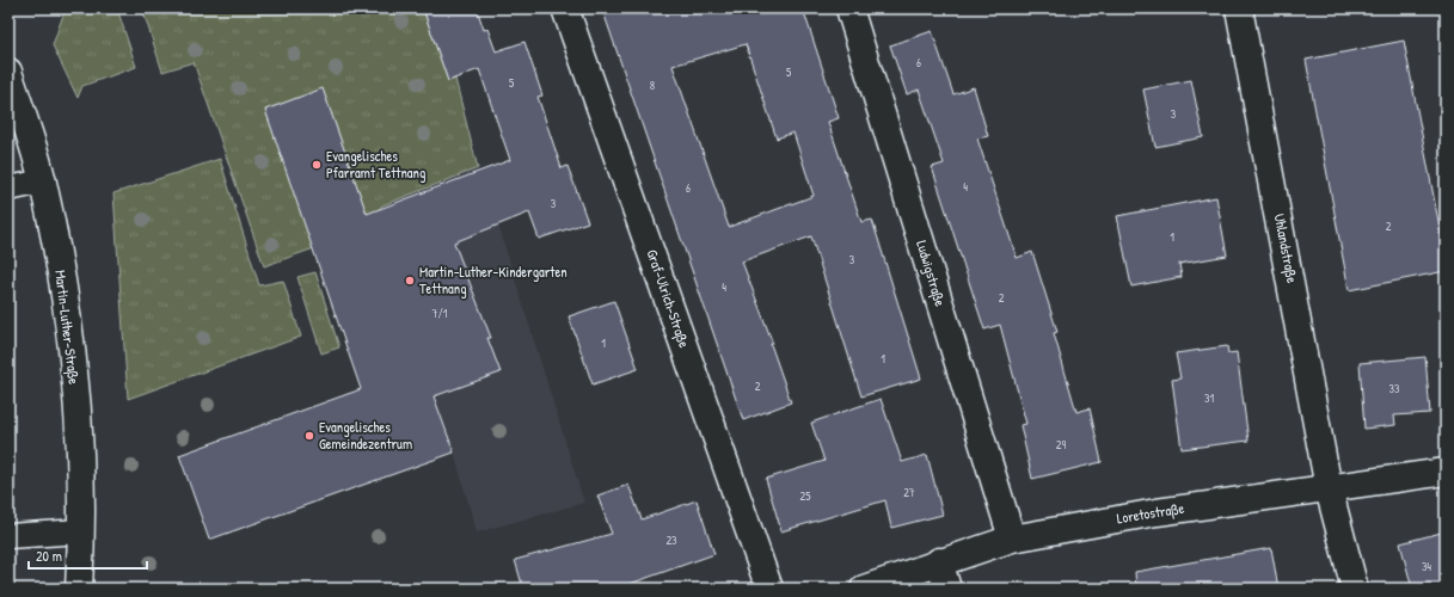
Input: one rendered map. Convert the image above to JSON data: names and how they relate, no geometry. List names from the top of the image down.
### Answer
{
  "streets": {
    "street": [
      "Uhlandstraße",
      "Ludwigstraße",
      "Graf-Ulrich-Straße",
      "Martin-Luther-Straße",
      "Loretostraße"
    ]
  },
  "crossings": [
    ["Uhlandstraße", "Loretostraße"],
    ["Ludwigstraße", "Loretostraße"]
  ],
  "places": ["Evangelisches Pfarramt Tettnang", "Martin-Luther-Kindergarten Tettnang", "Evangelisches Gemeindezentrum"],
  "house_numbers": [
    "6",
    "5",
    "5",
    "8",
    "3",
    "4",
    "6",
    "3",
    "2",
    "1",
    "3",
    "4",
    "2",
    "7/1",
    "1",
    "1",
    "2",
    "33",
    "31",
    "29",
    "27",
    "25",
    "23",
    "34"
  ],
  "scale_bar": "20 m"
}
